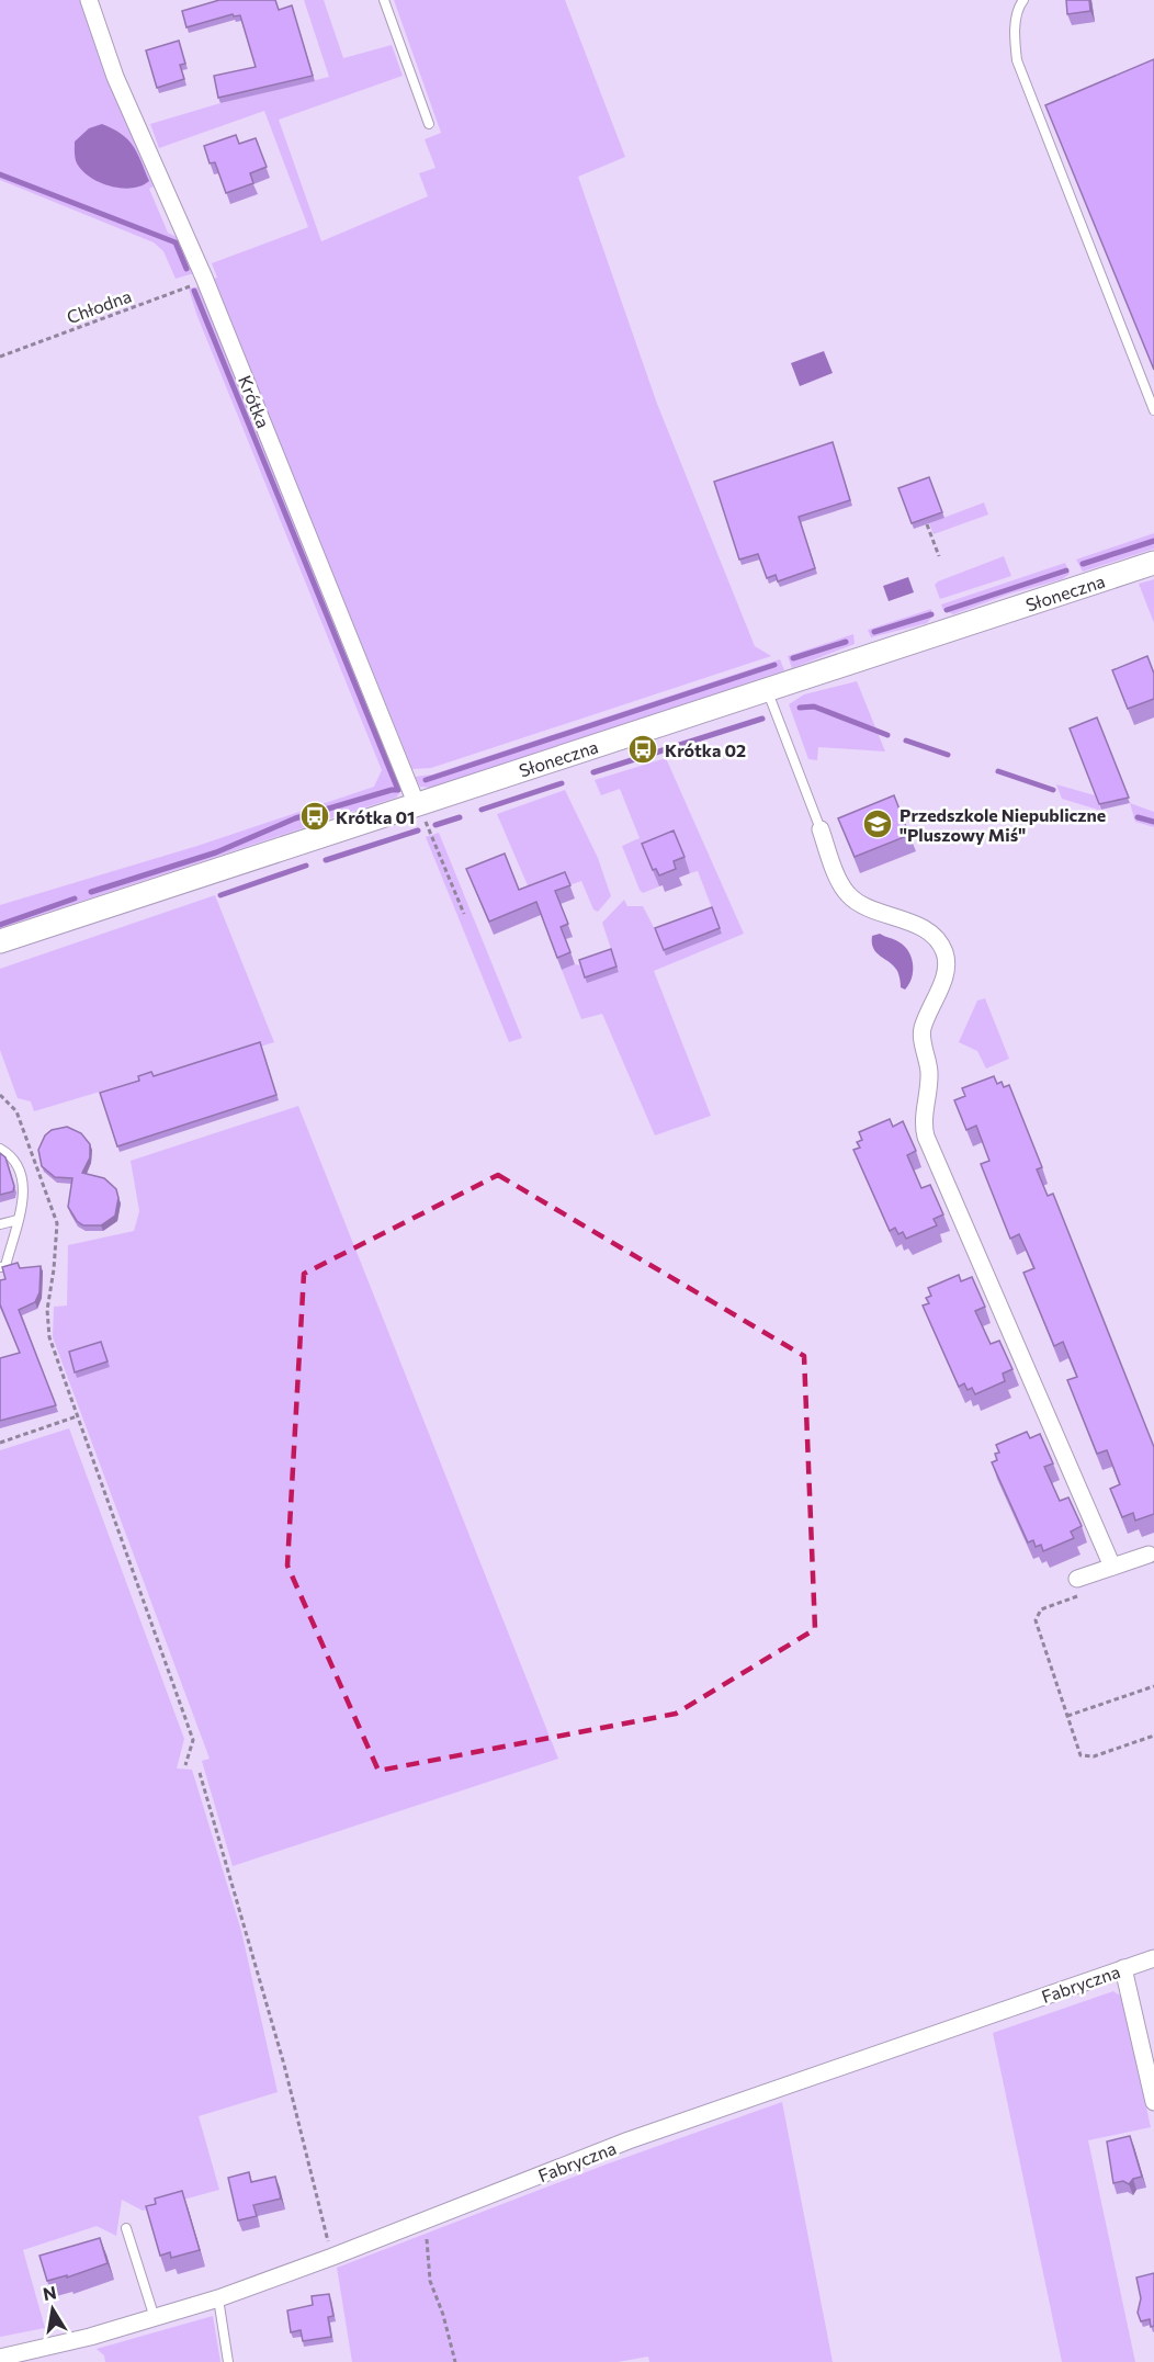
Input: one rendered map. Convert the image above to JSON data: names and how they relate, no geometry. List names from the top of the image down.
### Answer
{
  "streets": {
    "main road": ["Słoneczna"],
    "street": ["Krótka", "Fabryczna"],
    "path": ["Chłodna"]
  },
  "crossings": [
    ["Chłodna", "Krótka"],
    ["Krótka", "Słoneczna"]
  ],
  "places": {
    "bus stop": ["Krótka 02", "Krótka 01"],
    "school or university": ["Przedszkole Niepubliczne \"Pluszowy Miś\""]
  },
  "north": "top"
}
